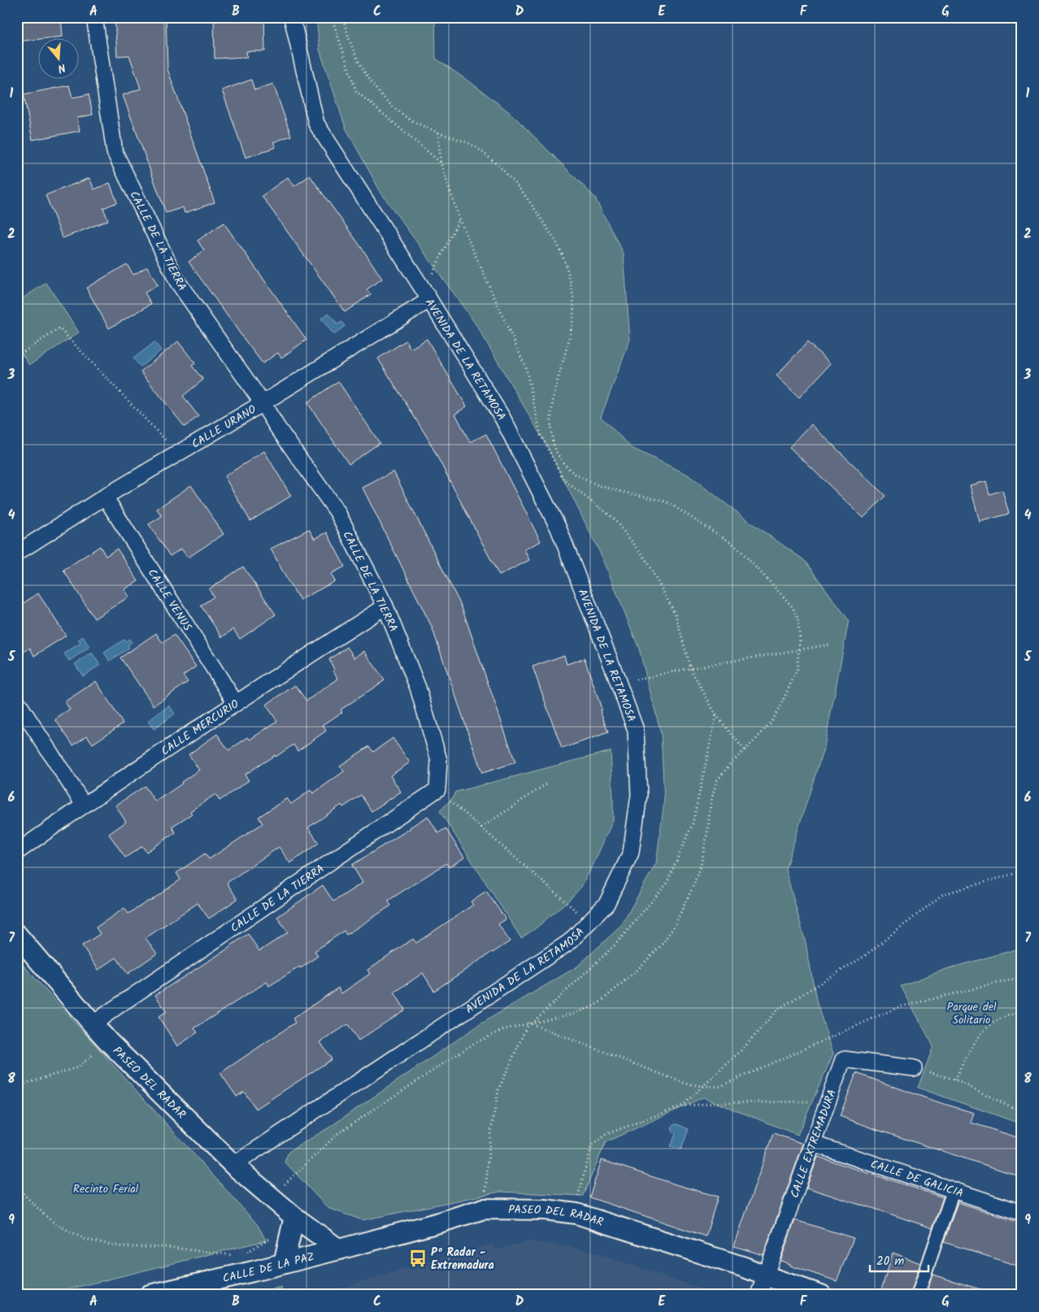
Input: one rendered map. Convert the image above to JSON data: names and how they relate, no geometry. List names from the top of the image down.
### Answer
{
  "streets": {
    "street": [
      "CALLE DE LA TIERRA",
      "AVENIDA DE LA RETAMOSA",
      "CALLE URANO",
      "CALLE VENUS",
      "CALLE MERCURIO",
      "PASEO DEL RADAR",
      "CALLE EXTREMADURA",
      "CALLE DE GALICIA",
      "CALLE DE LA PAZ"
    ]
  },
  "crossings": [
    ["CALLE DE LA TIERRA", "CALLE URANO"],
    ["CALLE DE LA TIERRA", "CALLE MERCURIO"],
    ["CALLE DE LA TIERRA", "PASEO DEL RADAR"],
    ["AVENIDA DE LA RETAMOSA", "CALLE URANO"],
    ["AVENIDA DE LA RETAMOSA", "PASEO DEL RADAR"],
    ["CALLE URANO", "CALLE VENUS"],
    ["CALLE VENUS", "CALLE MERCURIO"],
    ["PASEO DEL RADAR", "CALLE EXTREMADURA"],
    ["PASEO DEL RADAR", "CALLE DE LA PAZ"],
    ["CALLE EXTREMADURA", "CALLE DE GALICIA"]
  ],
  "parks": ["Parque del Solitario", "Recinto Ferial"],
  "places": {
    "bus stop": ["Pº Radar - Extremadura"]
  },
  "scale_bar": "20 m",
  "north": "bottom",
  "grid": {
    "columns": [
      "A",
      "B",
      "C",
      "D",
      "E",
      "F",
      "G"
    ],
    "rows": [
      "1",
      "2",
      "3",
      "4",
      "5",
      "6",
      "7",
      "8",
      "9"
    ]
  }
}
